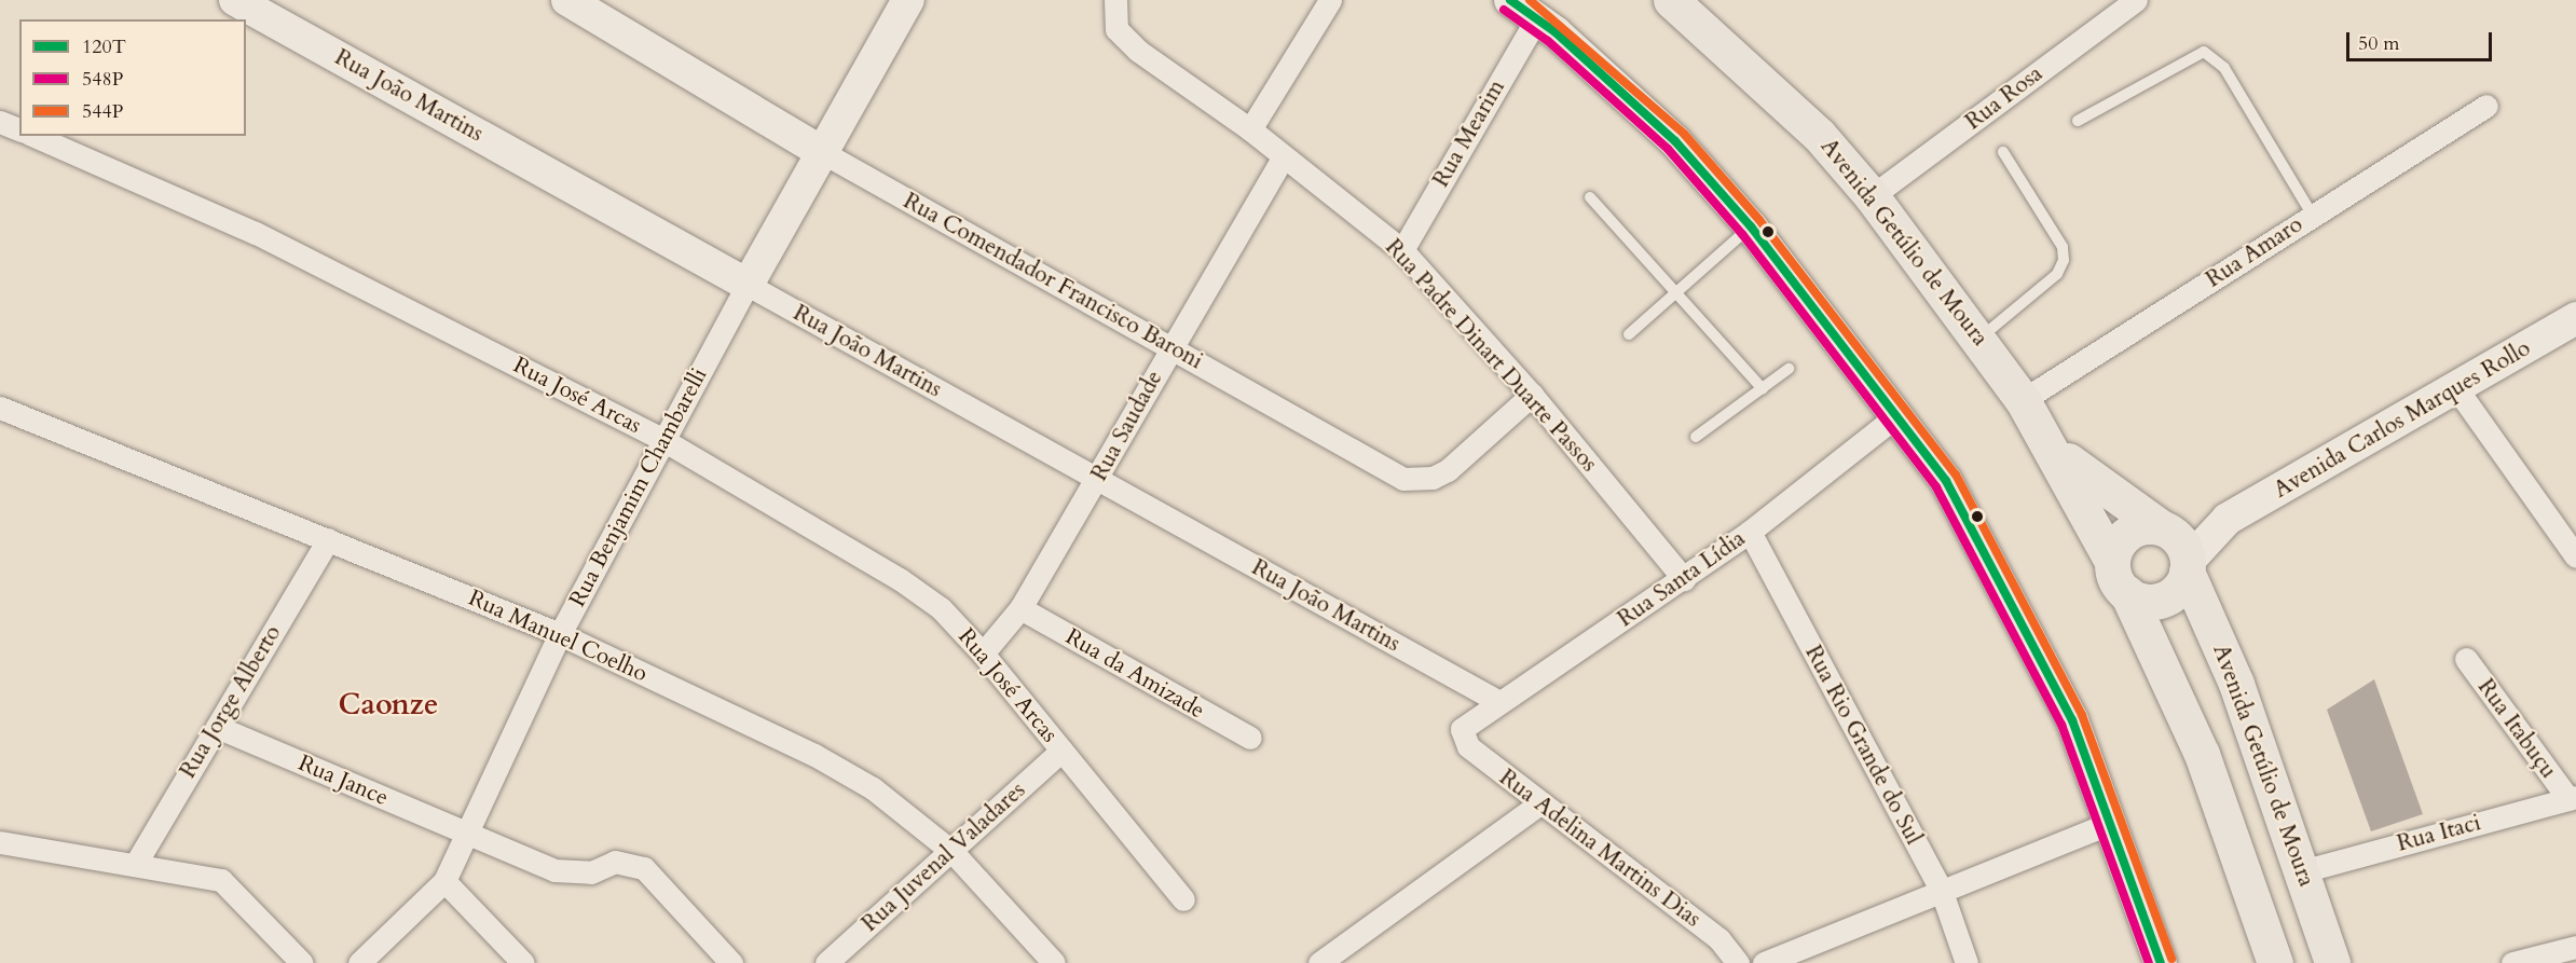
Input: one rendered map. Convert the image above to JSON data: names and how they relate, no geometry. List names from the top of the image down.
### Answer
{
  "streets": {
    "main road": [
      "Rua João Martins",
      "Avenida Getúlio de Moura",
      "Rua Comendador Francisco Baroni",
      "Avenida Carlos Marques Rollo",
      "Rua Benjamim Chambarelli"
    ],
    "street": [
      "Rua Rosa",
      "Rua Mearim",
      "Rua Amaro",
      "Rua Padre Dinart Duarte Passos",
      "Rua José Arcas",
      "Rua Saudade",
      "Rua Santa Lídia",
      "Rua Manuel Coelho",
      "Rua da Amizade",
      "Rua Jorge Alberto",
      "Rua Itabuçu",
      "Rua Rio Grande do Sul",
      "Rua Jance",
      "Rua Itaci",
      "Rua Adelina Martins Dias",
      "Rua Juvenal Valadares"
    ]
  },
  "crossings": [
    ["Rua João Martins", "Rua Saudade"],
    ["Rua João Martins", "Rua Benjamim Chambarelli"],
    ["Rua João Martins", "Rua Santa Lídia"],
    ["Rua Rosa", "Avenida Getúlio de Moura"],
    ["Rua Mearim", "Rua Padre Dinart Duarte Passos"],
    ["Avenida Getúlio de Moura", "Rua Amaro"],
    ["Avenida Getúlio de Moura", "Avenida Carlos Marques Rollo"],
    ["Avenida Getúlio de Moura", "Rua Itaci"],
    ["Rua Comendador Francisco Baroni", "Rua Padre Dinart Duarte Passos"],
    ["Rua Comendador Francisco Baroni", "Rua Saudade"],
    ["Rua Comendador Francisco Baroni", "Rua Benjamim Chambarelli"],
    ["Rua Padre Dinart Duarte Passos", "Rua Saudade"],
    ["Rua Padre Dinart Duarte Passos", "Rua Santa Lídia"],
    ["Rua José Arcas", "Rua Saudade"],
    ["Rua José Arcas", "Rua Benjamim Chambarelli"],
    ["Rua José Arcas", "Rua Juvenal Valadares"],
    ["Rua Saudade", "Rua da Amizade"],
    ["Rua Benjamim Chambarelli", "Rua Manuel Coelho"],
    ["Rua Benjamim Chambarelli", "Rua Jance"],
    ["Rua Santa Lídia", "Rua Rio Grande do Sul"],
    ["Rua Santa Lídia", "Rua Adelina Martins Dias"],
    ["Rua Manuel Coelho", "Rua Jorge Alberto"],
    ["Rua Manuel Coelho", "Rua Juvenal Valadares"],
    ["Rua Jorge Alberto", "Rua Jance"],
    ["Rua Itabuçu", "Rua Itaci"]
  ],
  "districts": ["Caonze"],
  "lines": ["transit line 120T", "transit line 544P", "transit line 548P"],
  "legend": ["120T", "548P", "544P"],
  "scale_bar": "50 m"
}
